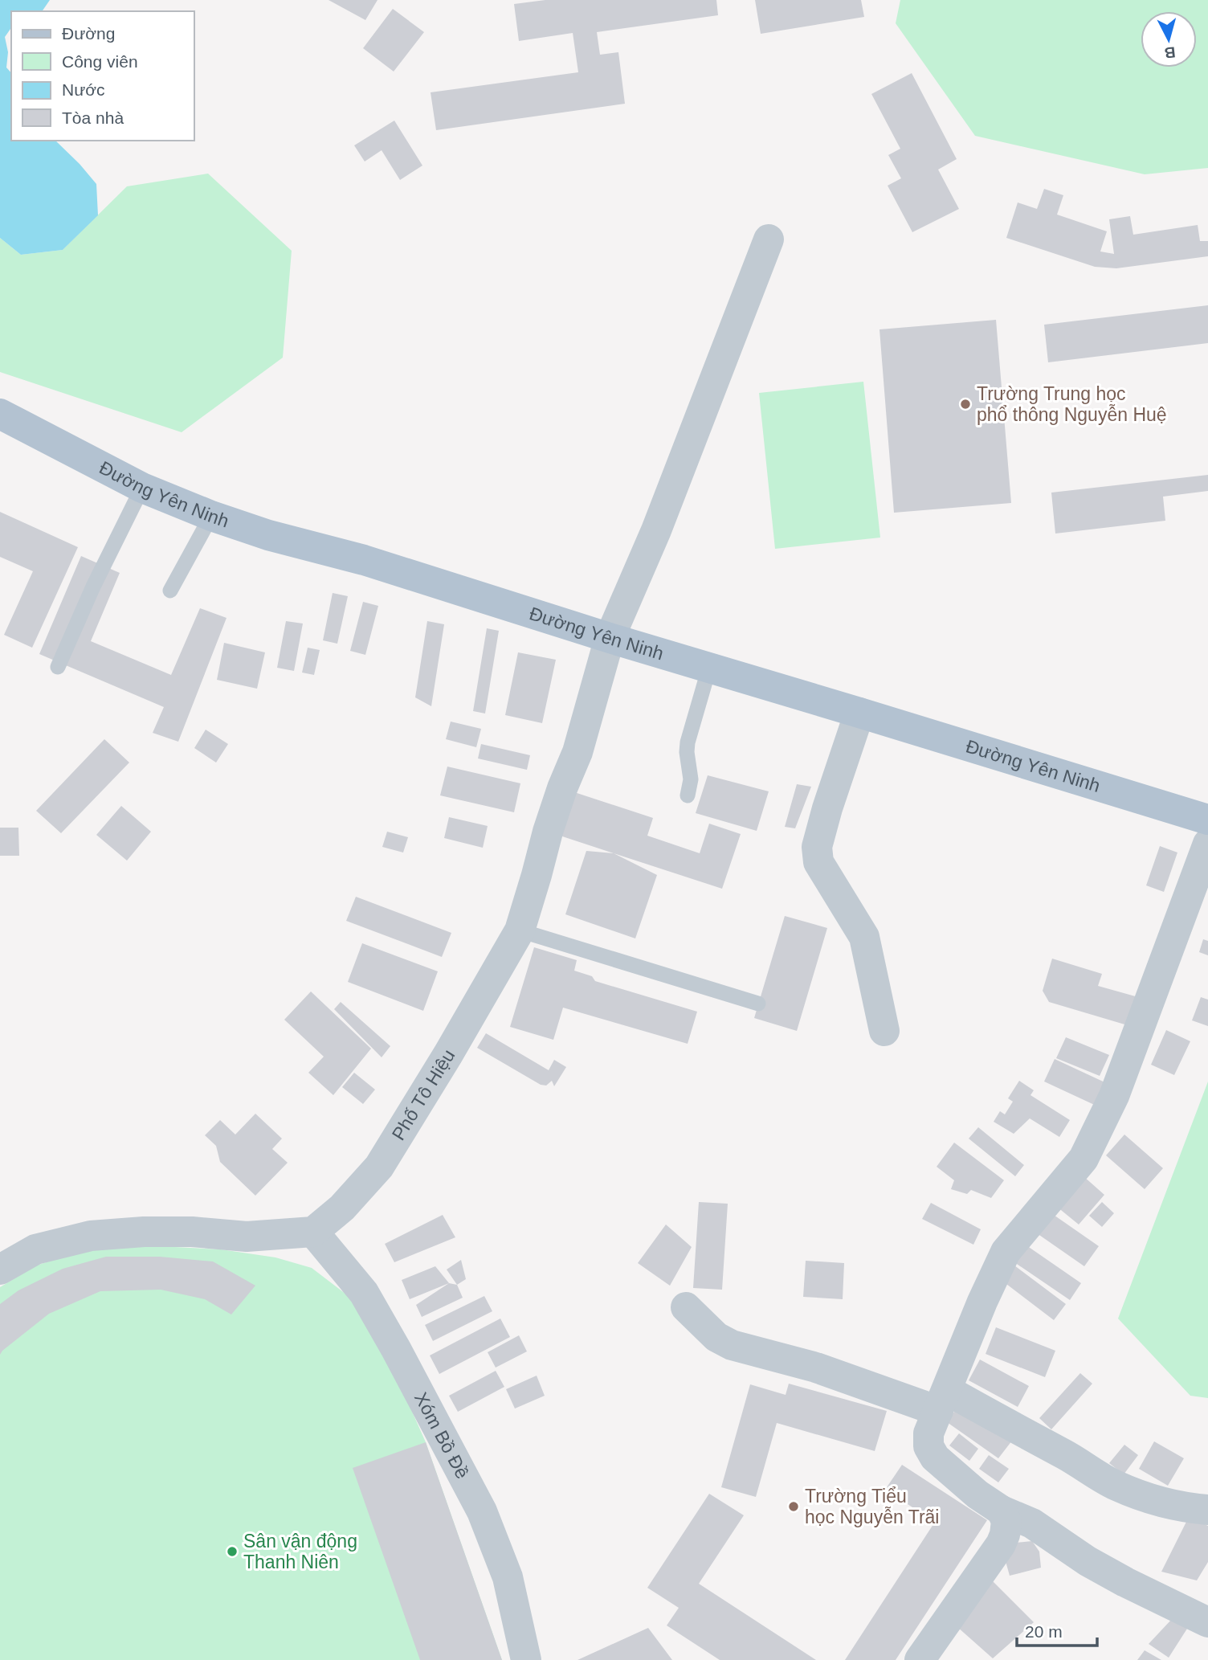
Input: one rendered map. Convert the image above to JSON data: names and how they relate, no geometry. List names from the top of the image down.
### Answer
{
  "streets": {
    "main road": ["Đường Yên Ninh"],
    "street": ["Phố Tô Hiệu", "Xóm Bồ Đề"]
  },
  "crossings": [
    ["Đường Yên Ninh", "Phố Tô Hiệu"],
    ["Phố Tô Hiệu", "Xóm Bồ Đề"]
  ],
  "places": ["Trường Trung học phổ thông Nguyễn Huệ", "Trường Tiểu học Nguyễn Trãi", "Sân vận động Thanh Niên"],
  "legend": [
    "Đường",
    "Công viên",
    "Nước",
    "Tòa nhà"
  ],
  "scale_bar": "20 m",
  "north": "bottom"
}
